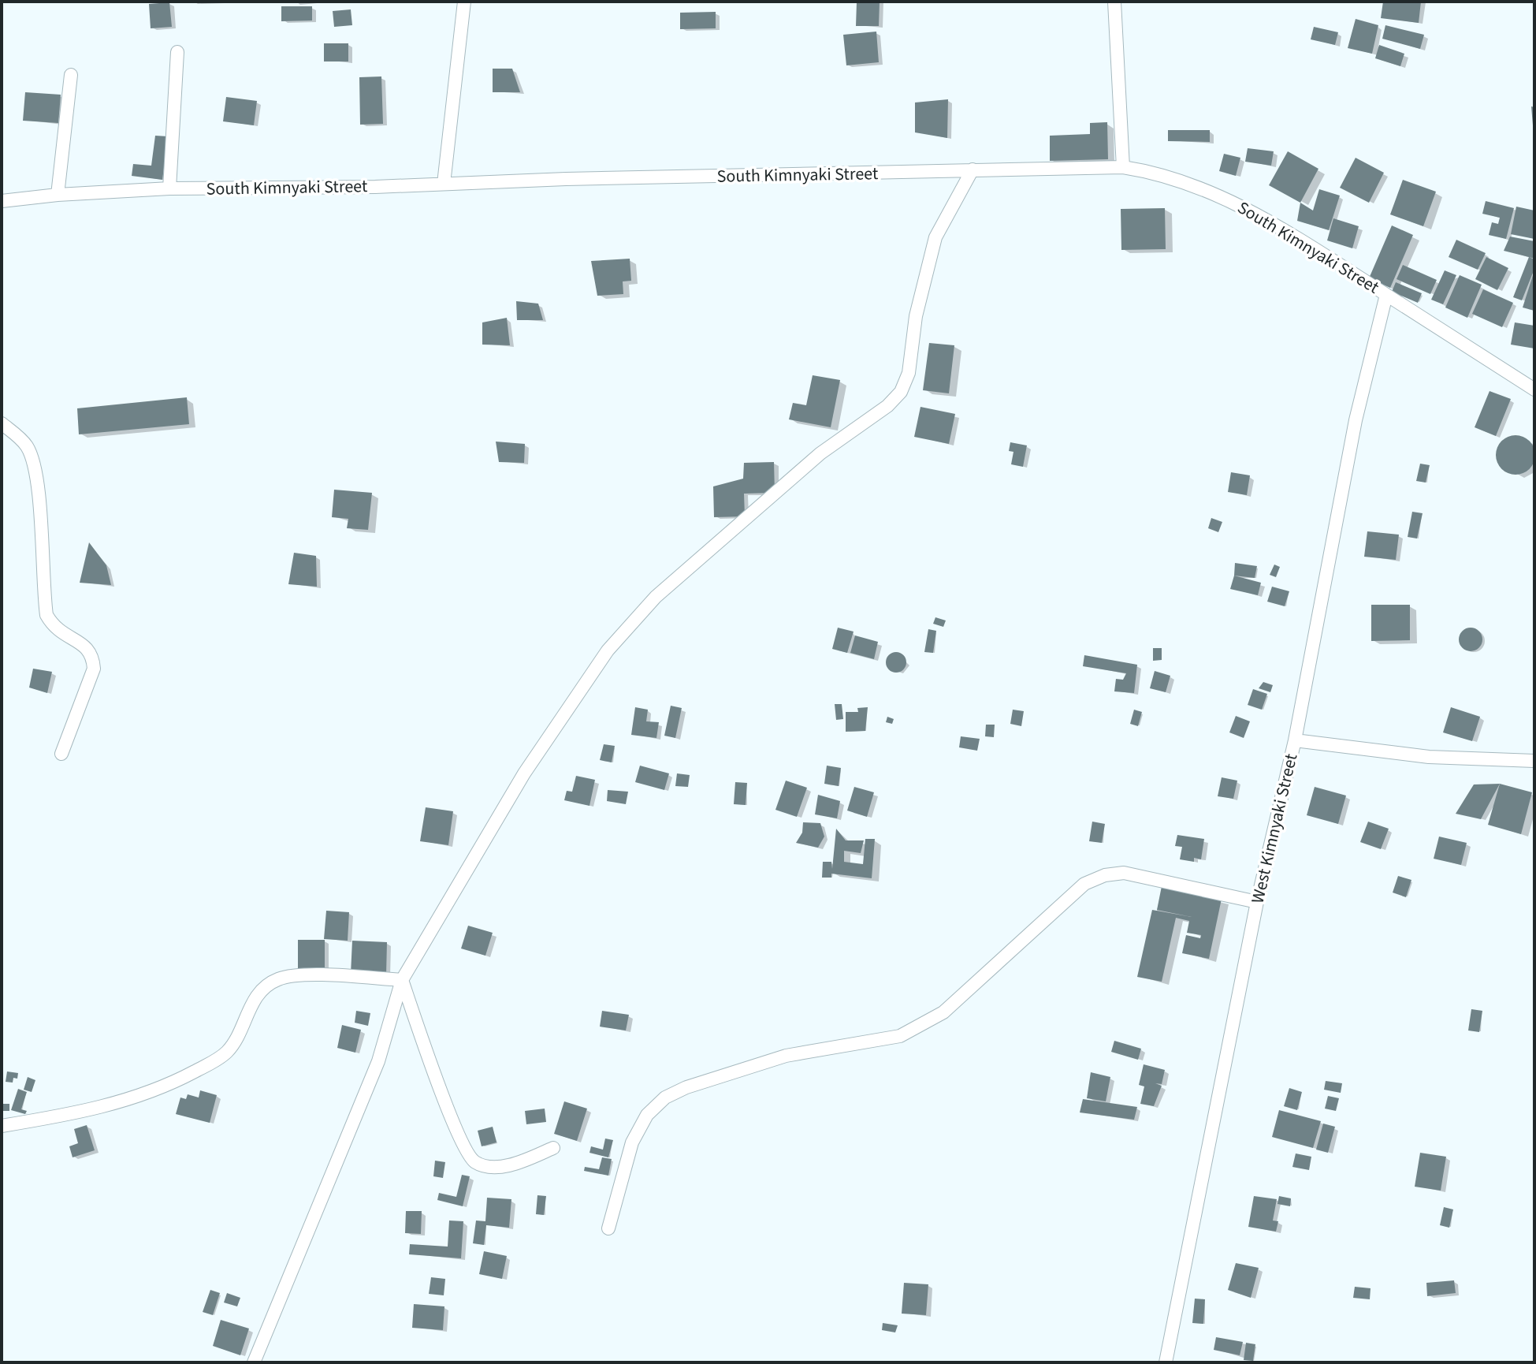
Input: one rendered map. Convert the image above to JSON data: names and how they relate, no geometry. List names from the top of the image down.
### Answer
{
  "streets": {
    "street": ["South Kimnyaki Street", "West Kimnyaki Street"]
  },
  "crossings": [
    ["South Kimnyaki Street", "West Kimnyaki Street"]
  ]
}
